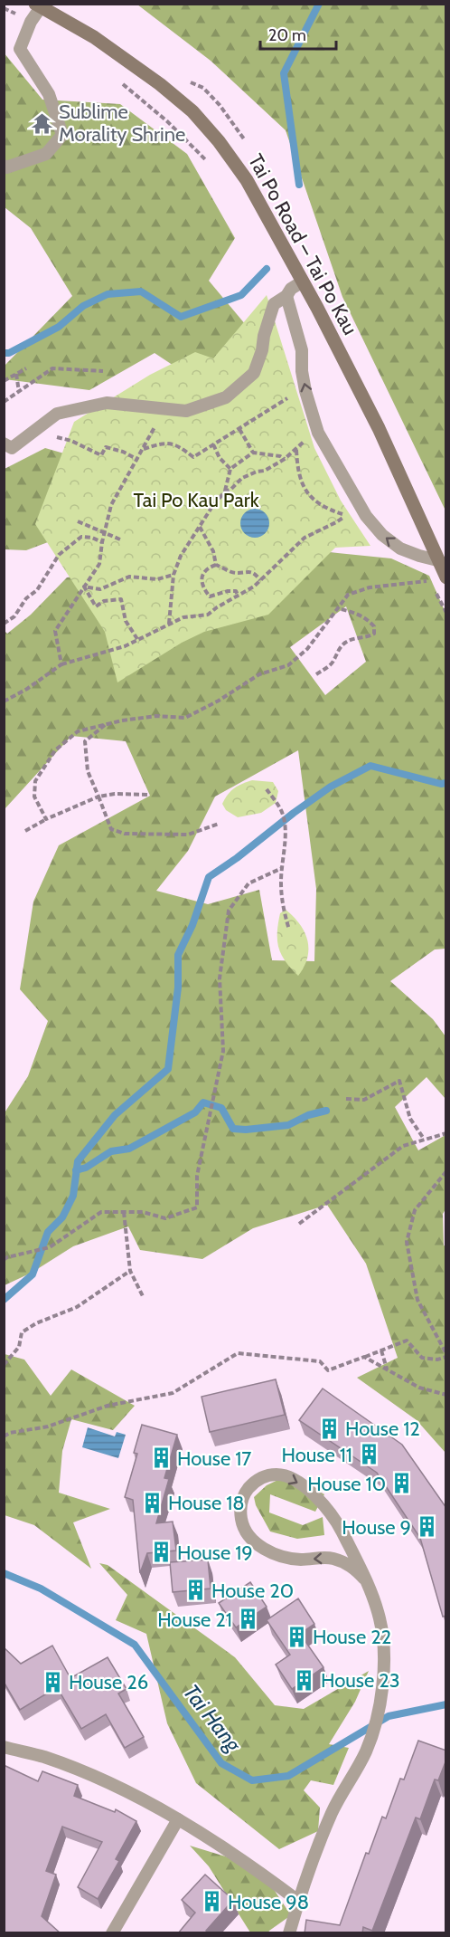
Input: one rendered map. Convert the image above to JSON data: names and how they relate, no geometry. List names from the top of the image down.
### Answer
{
  "streets": {
    "main road": ["Tai Po Road – Tai Po Kau"]
  },
  "water": ["Tai Hang"],
  "parks": ["Tai Po Kau Park"],
  "places": {
    "temple": ["Sublime Morality Shrine"],
    "building": [
      "House 12",
      "House 11",
      "House 17",
      "House 10",
      "House 18",
      "House 9",
      "House 19",
      "House 20",
      "House 21",
      "House 22",
      "House 23",
      "House 26",
      "House 98"
    ]
  },
  "scale_bar": "20 m"
}
